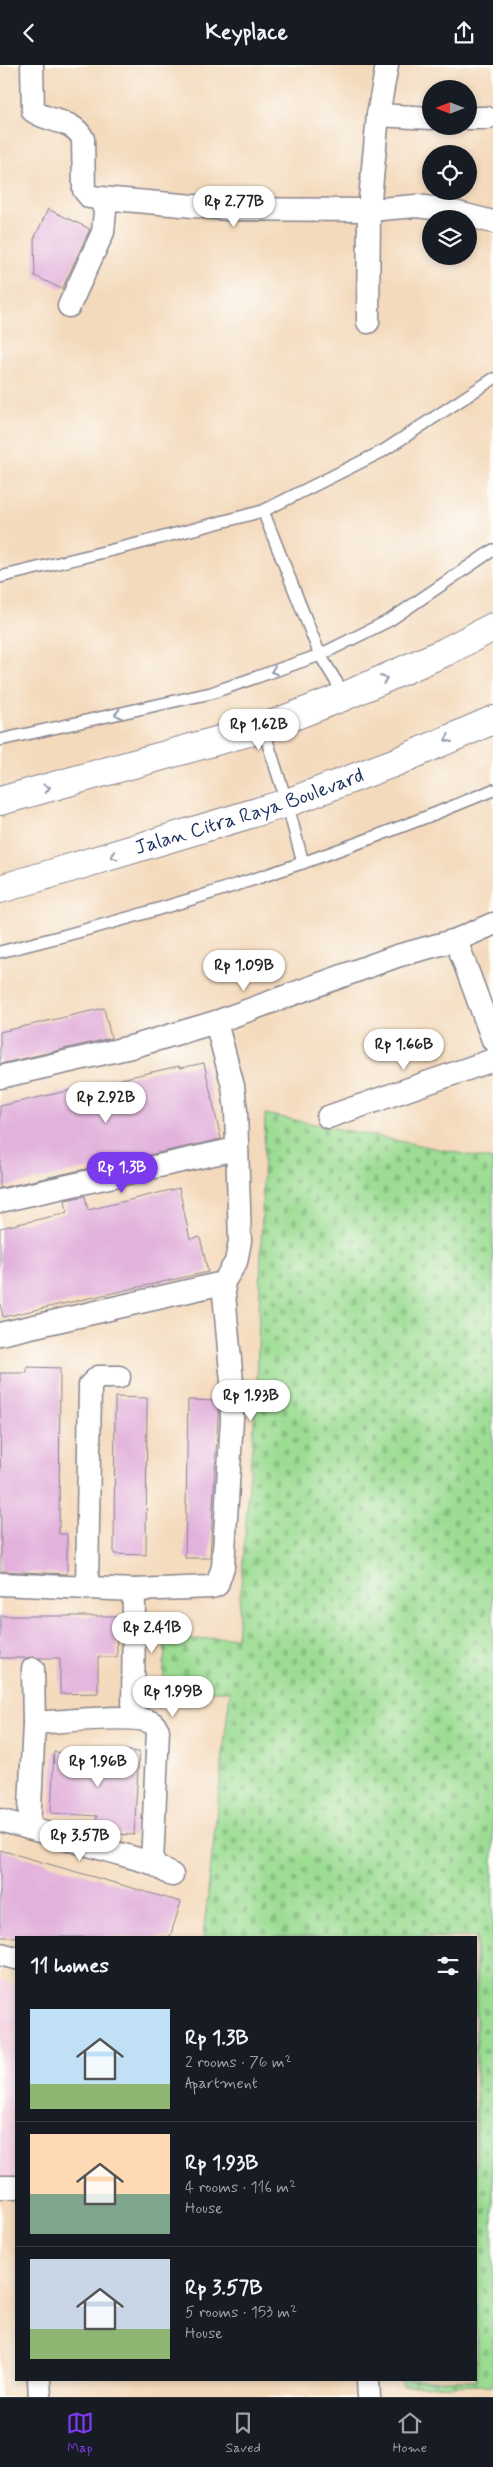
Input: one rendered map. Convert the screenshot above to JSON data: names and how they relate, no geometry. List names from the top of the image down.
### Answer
{
  "streets": {
    "main road": ["Jalan Citra Raya Boulevard"]
  },
  "north": "left",
  "page": {
    "header": "Keyplace",
    "price": [
      "Rp 2.77B",
      "Rp 1.62B",
      "Rp 1.09B",
      "Rp 1.66B",
      "Rp 2.92B",
      "Rp 1.3B",
      "Rp 1.93B",
      "Rp 2.41B",
      "Rp 1.99B",
      "Rp 1.96B",
      "Rp 3.57B"
    ],
    "heading": "11 homes",
    "list": [
      {
        "name": "Rp 1.3B",
        "note": "2 rooms · 76 m² · Apartment"
      },
      {
        "name": "Rp 1.93B",
        "note": "4 rooms · 116 m² · House"
      },
      {
        "name": "Rp 3.57B",
        "note": "5 rooms · 153 m² · House"
      }
    ],
    "tabs": ["Map", "Saved", "Home"]
  }
}
